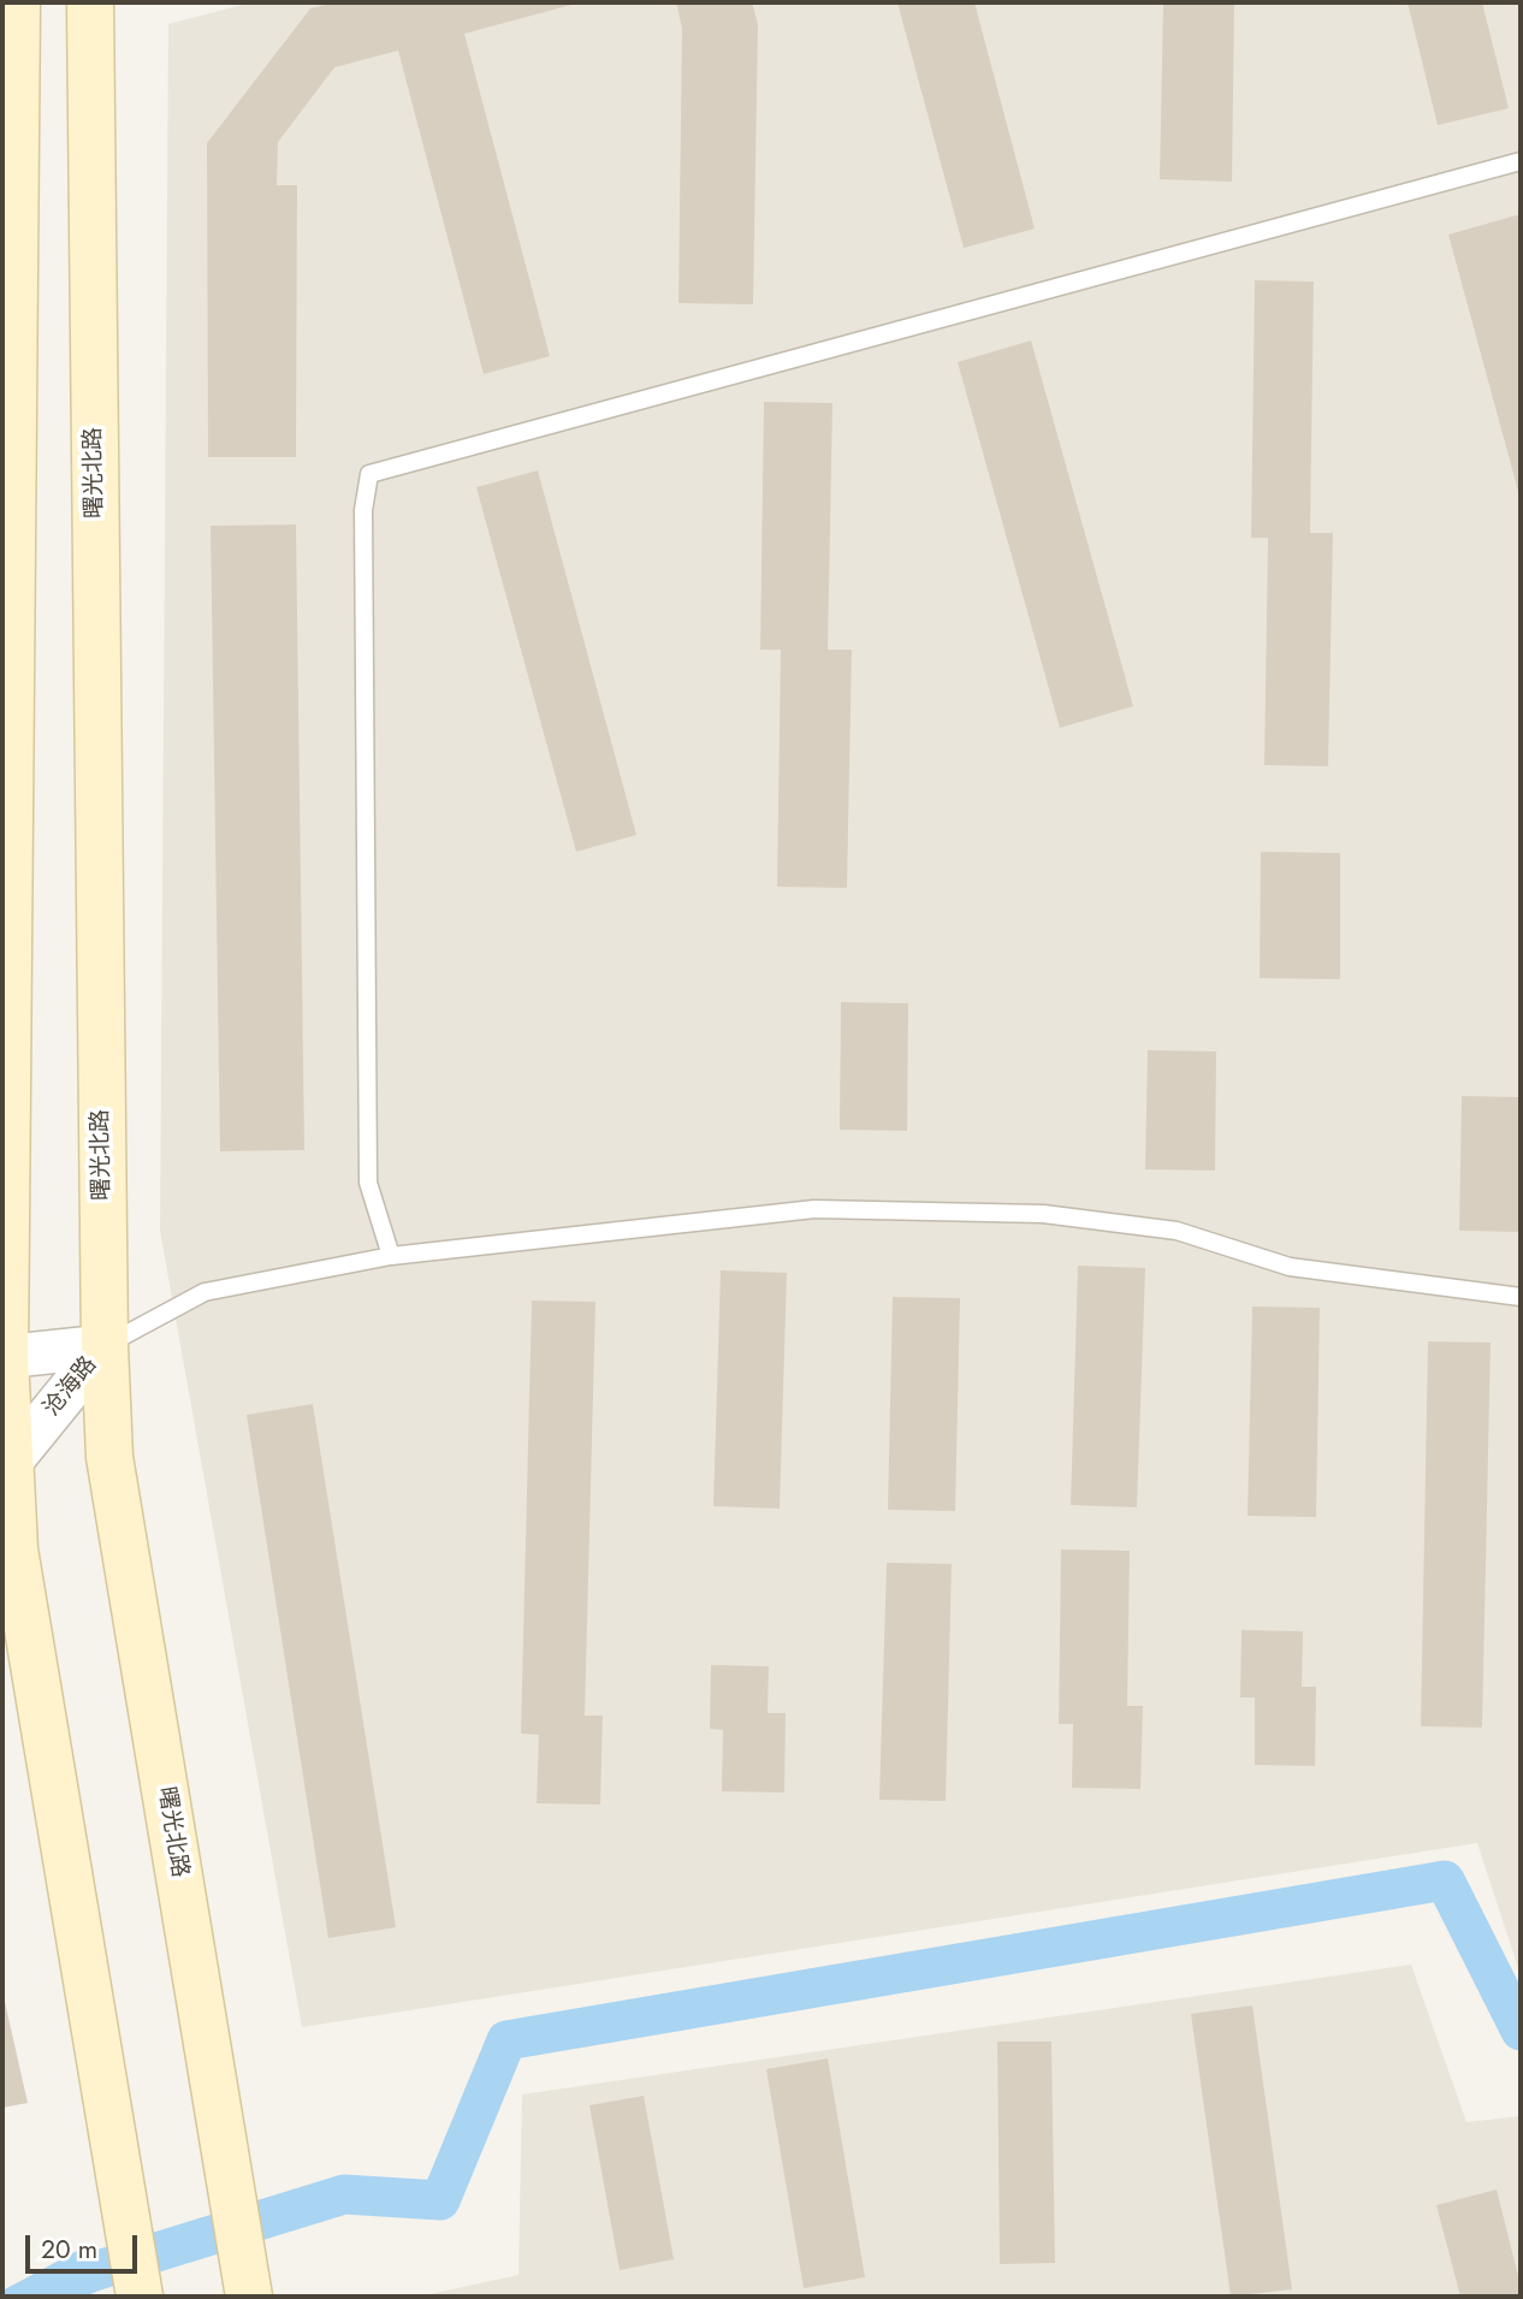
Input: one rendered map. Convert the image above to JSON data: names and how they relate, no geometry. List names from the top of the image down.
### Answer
{
  "streets": {
    "main road": ["曙光北路"],
    "street": ["沧海路"]
  },
  "crossings": [
    ["曙光北路", "沧海路"]
  ],
  "scale_bar": "20 m"
}
